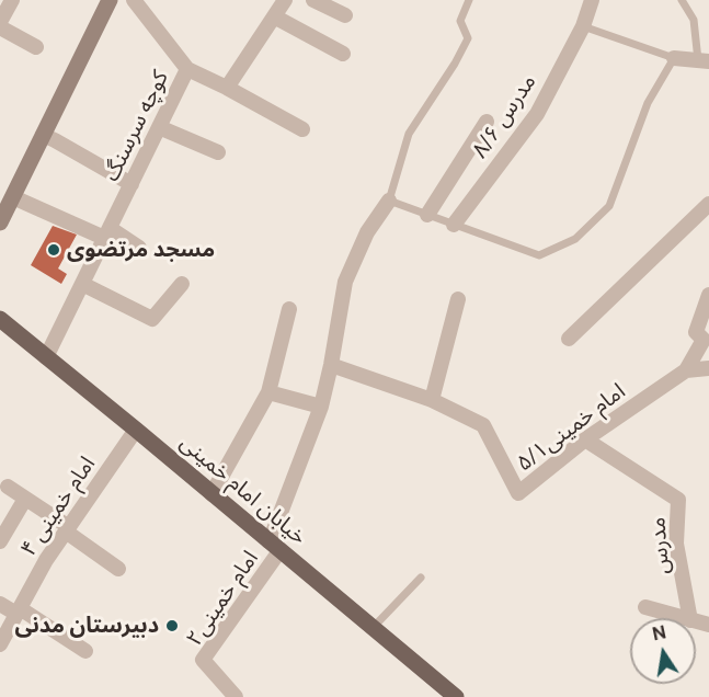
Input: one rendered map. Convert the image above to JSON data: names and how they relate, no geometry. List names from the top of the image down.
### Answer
{
  "streets": {
    "main road": ["خیابان امام خمینی"],
    "street": [
      "مدرس ۸/۶",
      "کوچه سرسنگ",
      "امام خمینی۵/۱",
      "امام خمینی ۴",
      "مدرس",
      "امام خمینی۲"
    ]
  },
  "crossings": [
    ["کوچه سرسنگ", "خیابان امام خمینی"],
    ["امام خمینی۵/۱", "مدرس"],
    ["خیابان امام خمینی", "امام خمینی ۴"],
    ["خیابان امام خمینی", "امام خمینی۲"]
  ],
  "places": ["مسجد مرتضوی", "دبیرستان مدنی"],
  "north": "top"
}
